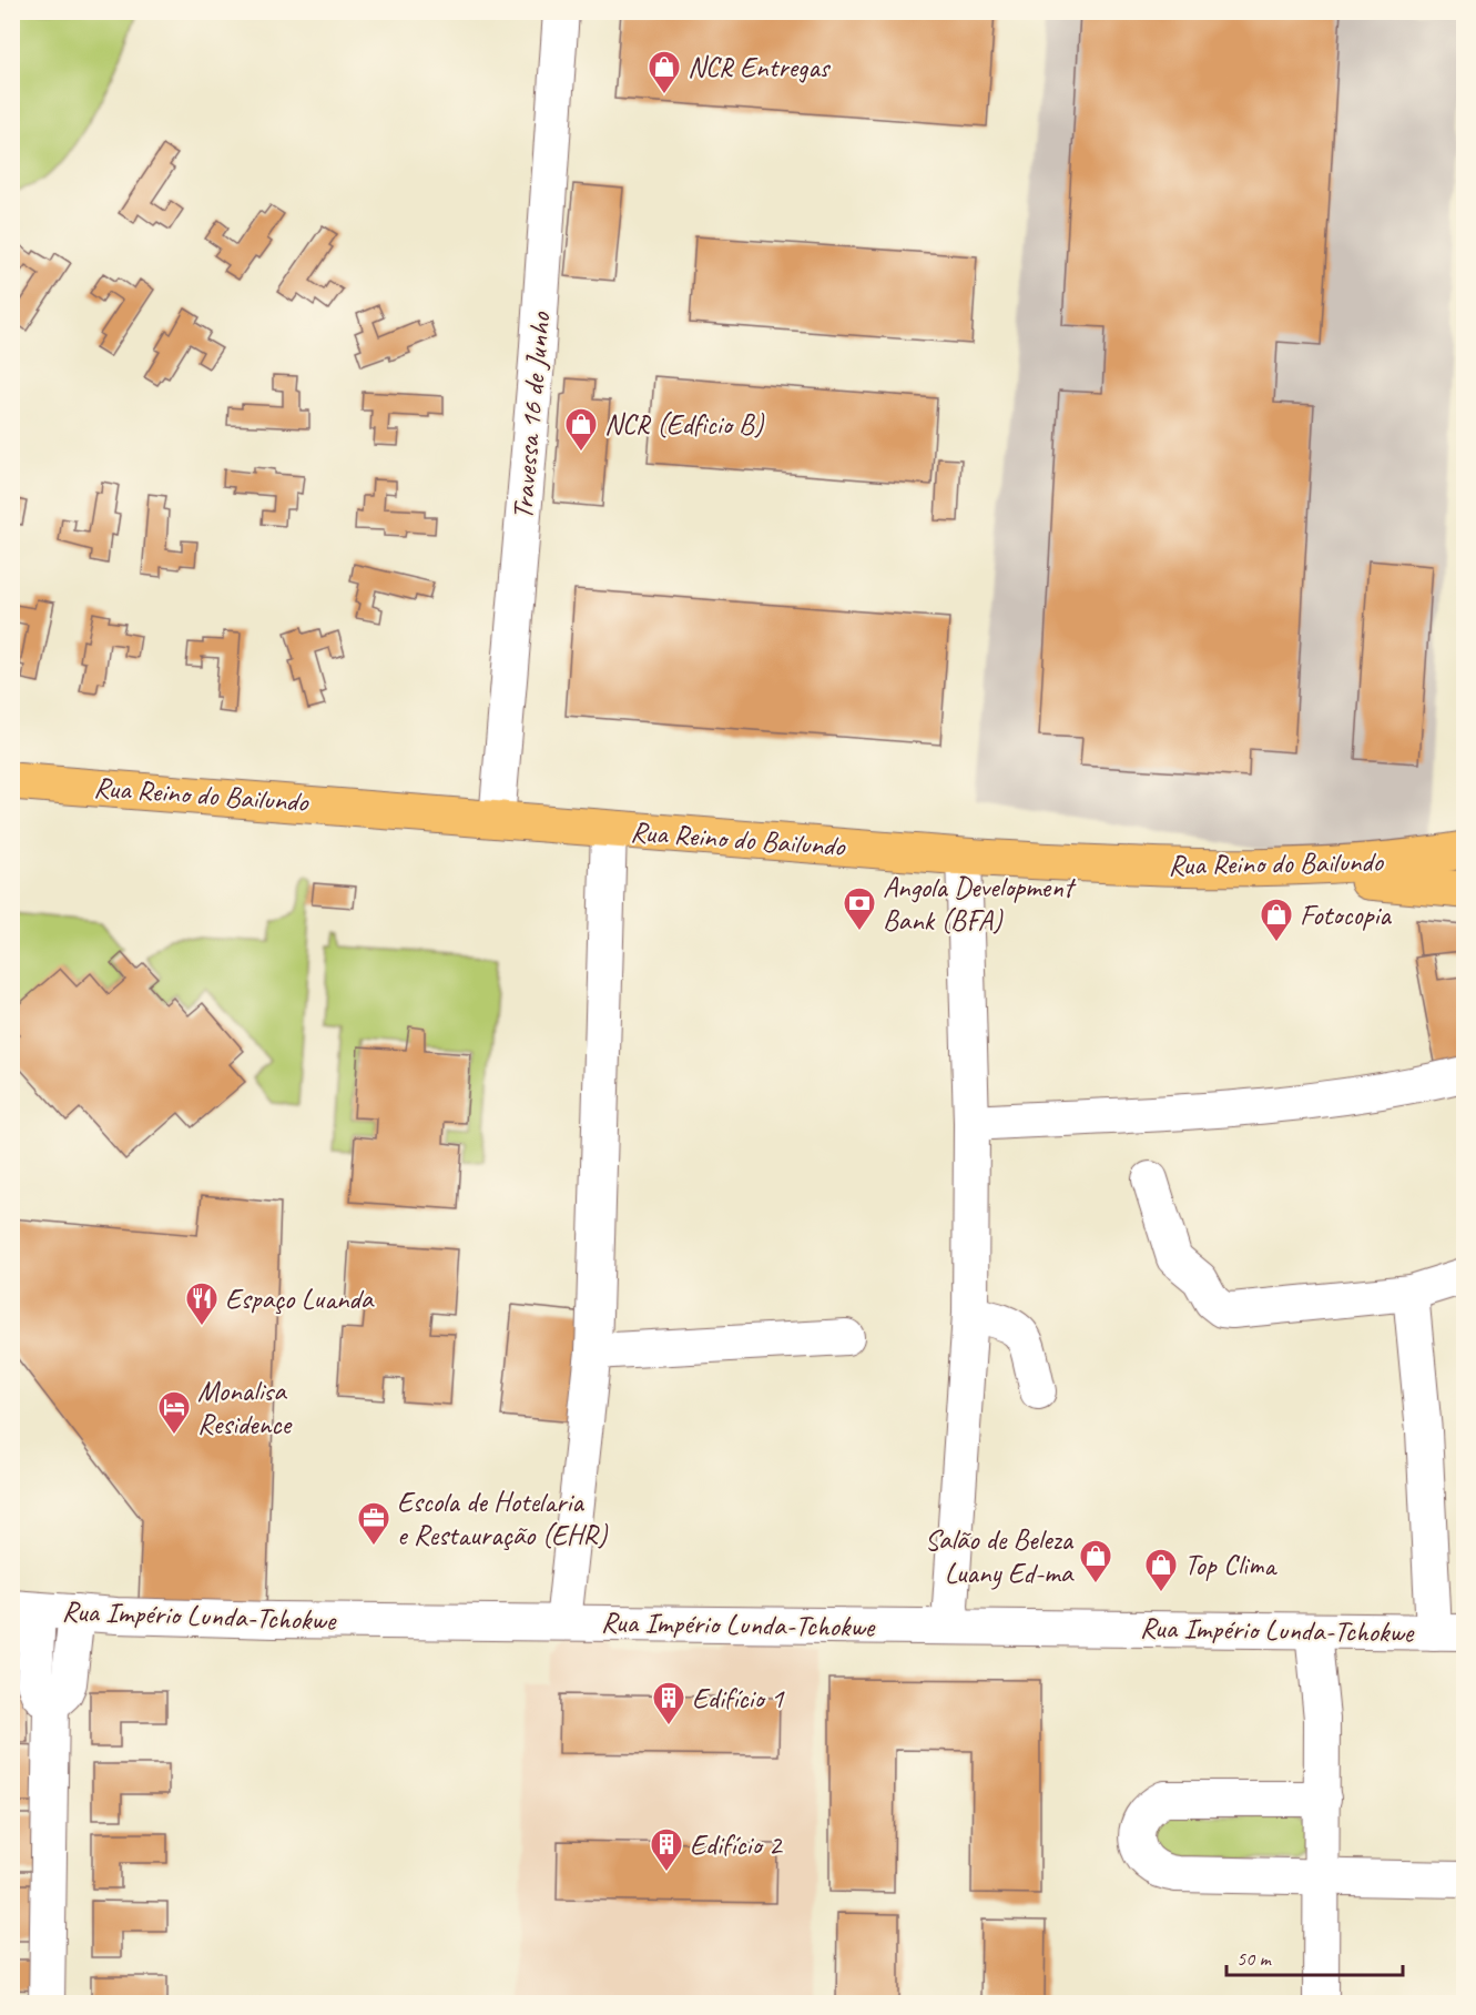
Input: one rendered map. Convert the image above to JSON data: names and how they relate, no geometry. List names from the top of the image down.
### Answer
{
  "streets": {
    "main road": ["Rua Reino do Bailundo"],
    "street": ["Travessa 16 de Junho", "Rua Império Lunda-Tchokwe"]
  },
  "crossings": [
    ["Travessa 16 de Junho", "Rua Reino do Bailundo"]
  ],
  "places": {
    "shop": [
      "NCR Entregas",
      "NCR (Edficio B)",
      "Fotocopia",
      "Salão de Beleza Luany Ed-ma",
      "Top Clima"
    ],
    "bank": ["Angola Development Bank (BFA)"],
    "restaurant": ["Espaço Luanda"],
    "hotel": ["Monalisa Residence"],
    "office": ["Escola de Hotelaria e Restauração (EHR)"],
    "building": ["Edifício 1", "Edifício 2"]
  },
  "scale_bar": "50 m"
}
